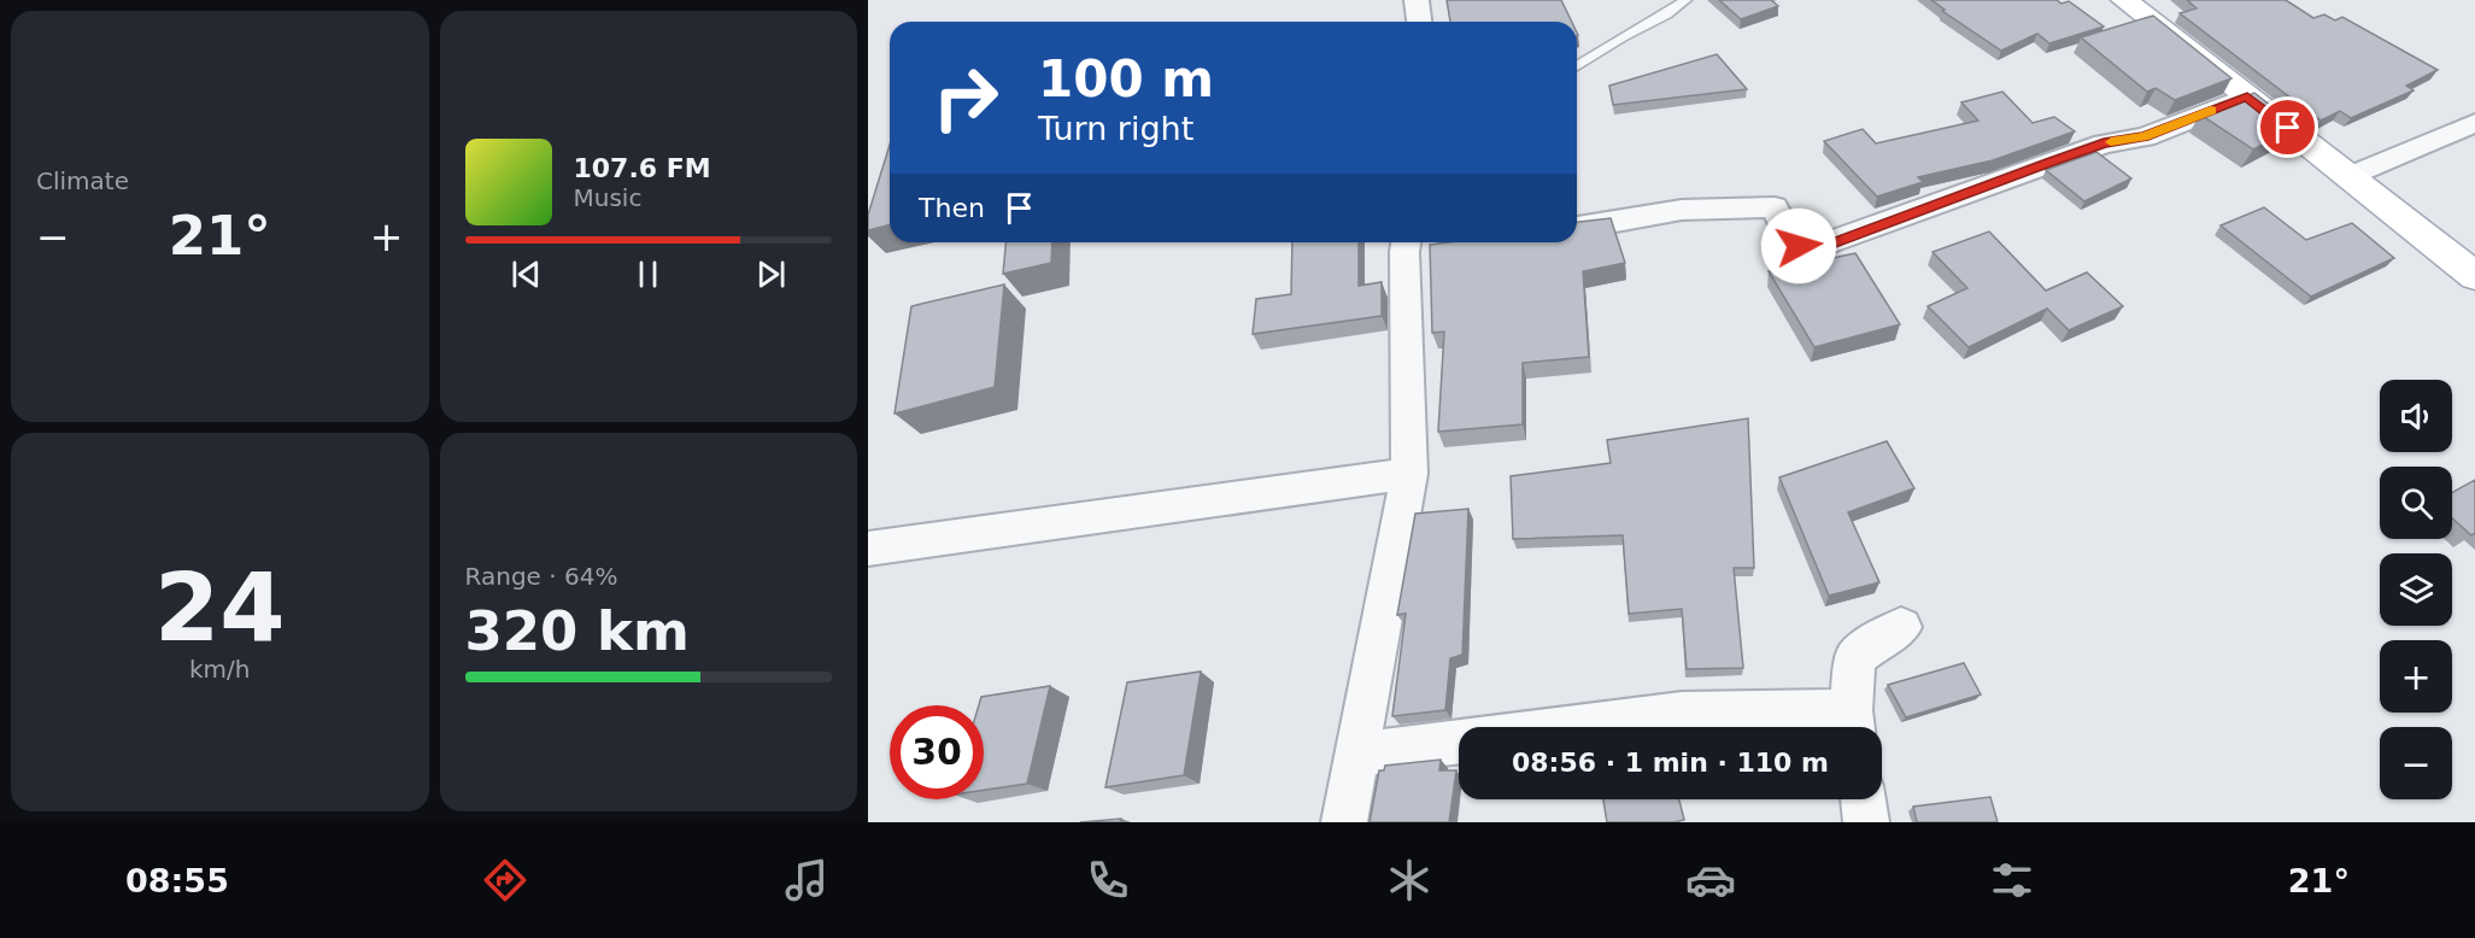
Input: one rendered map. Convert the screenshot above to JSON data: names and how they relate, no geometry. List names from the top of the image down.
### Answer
{
  "page": {
    "tile": [
      "Climate",
      ["24", "km/h"],
      ["Range · 64%", "320 km"]
    ],
    "turn": ["100 m", "Turn right"],
    "song": ["107.6 FM", "Music"],
    "then": "Then",
    "heat": ["−", "21°", "+"],
    "map_buttons": ["+", "−"],
    "limit": "30",
    "trip": "08:56 · 1 min · 110 m",
    "tabs": ["08:55", "21°"]
  }
}
